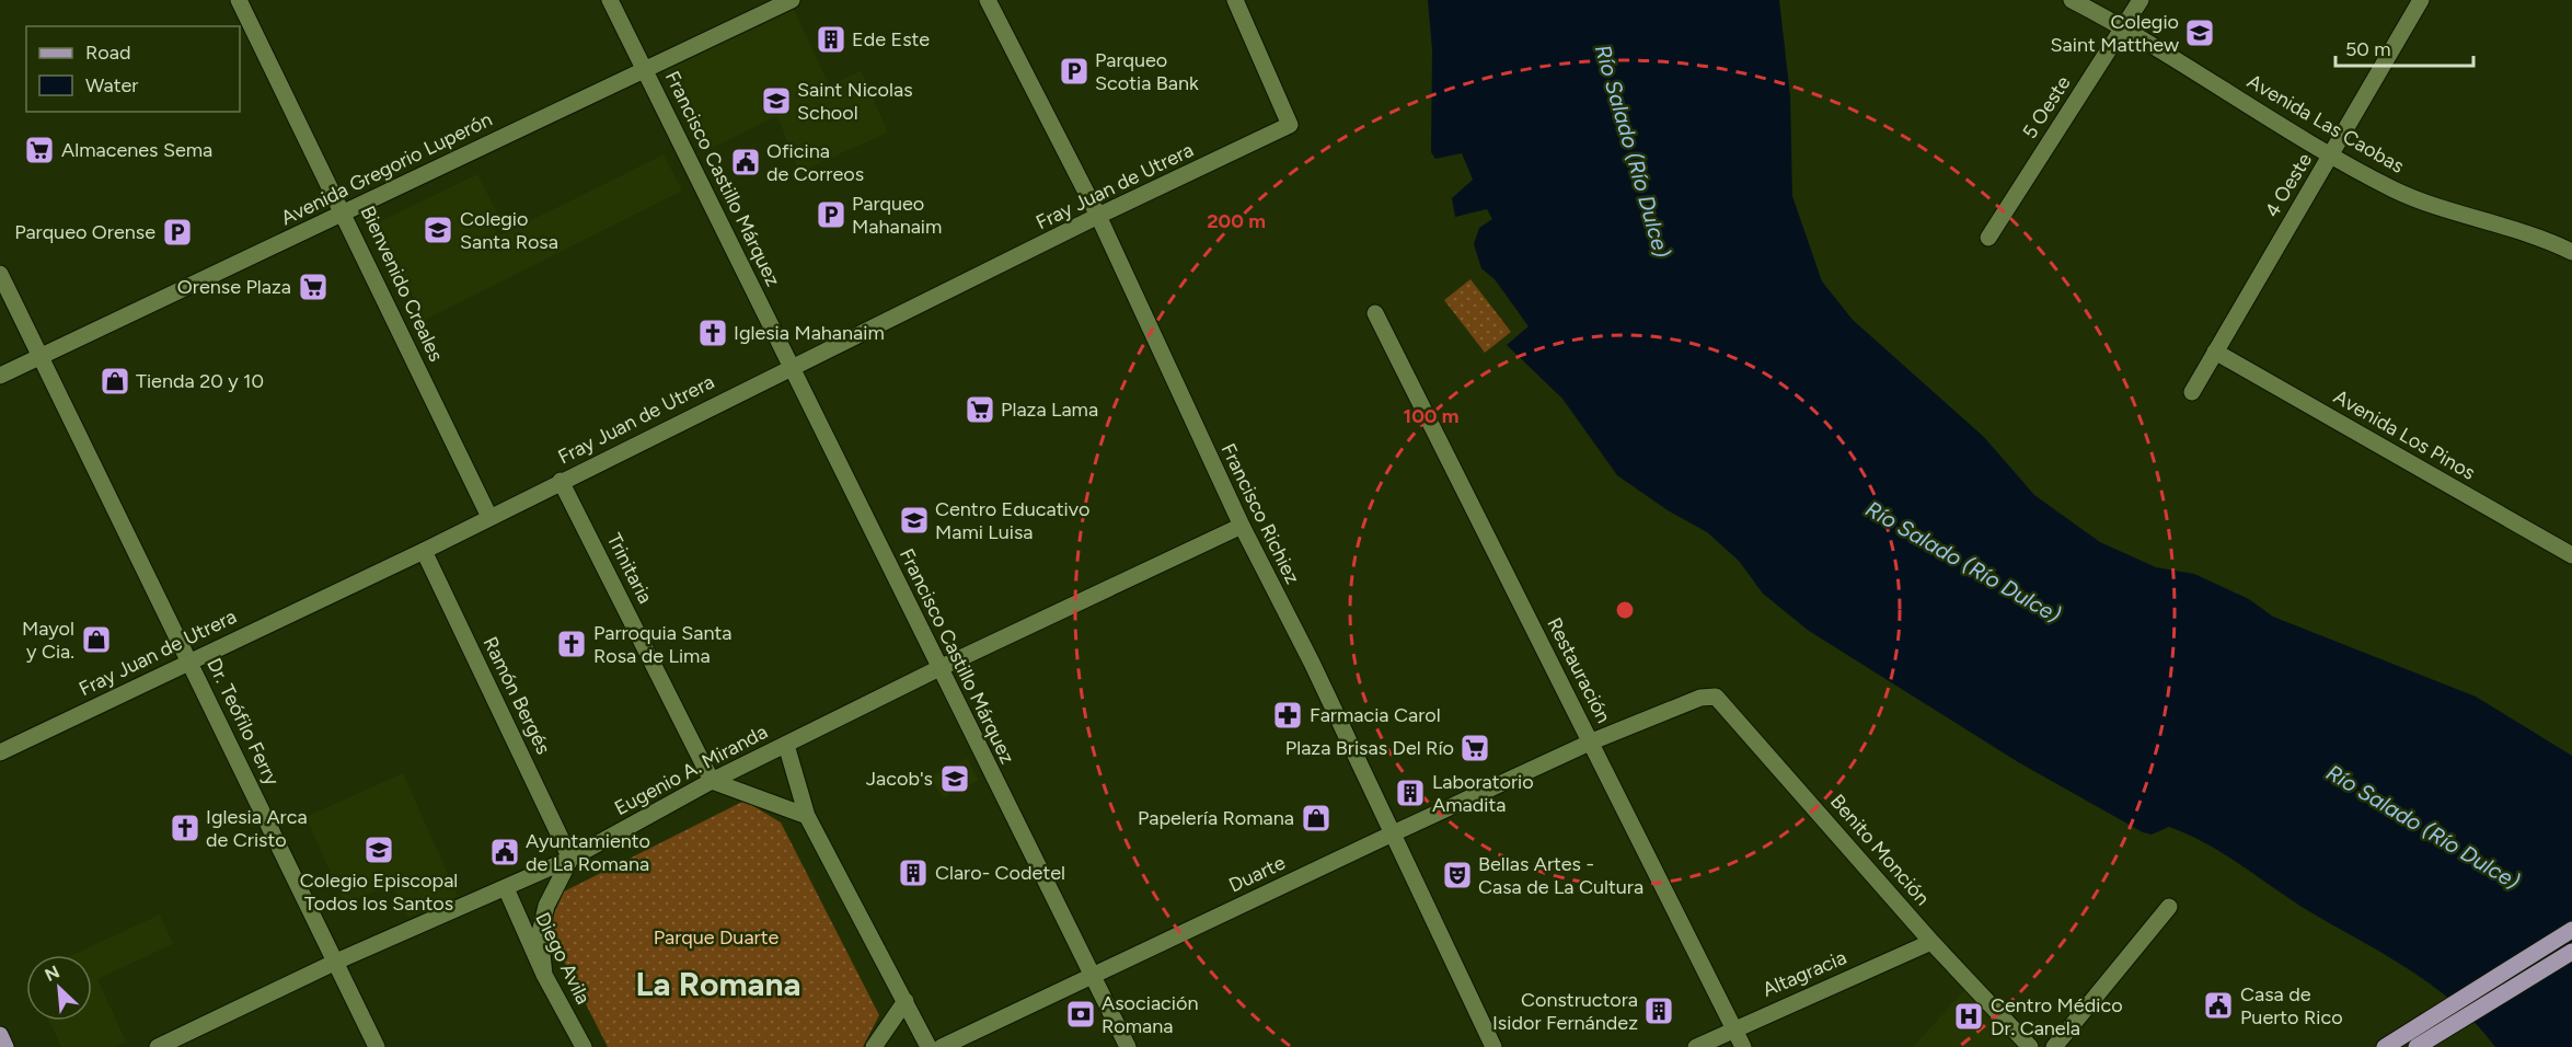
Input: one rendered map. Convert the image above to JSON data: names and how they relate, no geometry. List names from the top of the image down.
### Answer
{
  "streets": {
    "street": [
      "5 Oeste",
      "Avenida Las Caobas",
      "Avenida Gregorio Luperón",
      "Francisco Castillo Márquez",
      "4 Oeste",
      "Fray Juan de Utrera",
      "Bienvenido Creales",
      "Avenida Los Pinos",
      "Francisco Richiez",
      "Trinitaria",
      "Restauración",
      "Ramón Bergés",
      "Dr. Teófilo Ferry",
      "Eugenio A. Miranda",
      "Benito Monción",
      "Duarte",
      "Diego Avila",
      "Altagracia"
    ]
  },
  "crossings": [
    ["5 Oeste", "Avenida Las Caobas"],
    ["Avenida Las Caobas", "4 Oeste"],
    ["Avenida Gregorio Luperón", "Francisco Castillo Márquez"],
    ["Avenida Gregorio Luperón", "Bienvenido Creales"],
    ["Avenida Gregorio Luperón", "Dr. Teófilo Ferry"],
    ["Francisco Castillo Márquez", "Fray Juan de Utrera"],
    ["Francisco Castillo Márquez", "Eugenio A. Miranda"],
    ["Francisco Castillo Márquez", "Duarte"],
    ["4 Oeste", "Avenida Los Pinos"],
    ["Fray Juan de Utrera", "Bienvenido Creales"],
    ["Fray Juan de Utrera", "Francisco Richiez"],
    ["Fray Juan de Utrera", "Trinitaria"],
    ["Fray Juan de Utrera", "Ramón Bergés"],
    ["Fray Juan de Utrera", "Dr. Teófilo Ferry"],
    ["Francisco Richiez", "Eugenio A. Miranda"],
    ["Francisco Richiez", "Duarte"],
    ["Trinitaria", "Eugenio A. Miranda"],
    ["Restauración", "Duarte"],
    ["Restauración", "Altagracia"],
    ["Ramón Bergés", "Eugenio A. Miranda"],
    ["Dr. Teófilo Ferry", "Eugenio A. Miranda"],
    ["Eugenio A. Miranda", "Diego Avila"],
    ["Benito Monción", "Duarte"],
    ["Benito Monción", "Altagracia"]
  ],
  "districts": ["La Romana"],
  "water": ["Río Salado (Río Dulce)"],
  "parks": ["Parque Duarte"],
  "places": {
    "school or university": [
      "Colegio Saint Matthew",
      "Saint Nicolas School",
      "Colegio Santa Rosa",
      "Centro Educativo Mami Luisa",
      "Jacob's",
      "Colegio Episcopal Todos los Santos"
    ],
    "building": [
      "Ede Este",
      "Laboratorio Amadita",
      "Claro- Codetel",
      "Constructora Isidor Fernández"
    ],
    "parking": ["Parqueo Scotia Bank", "Parqueo Mahanaim", "Parqueo Orense"],
    "supermarket": [
      "Almacenes Sema",
      "Orense Plaza",
      "Plaza Lama",
      "Plaza Brisas Del Río"
    ],
    "public building": ["Oficina de Correos", "Ayuntamiento de La Romana", "Casa de Puerto Rico"],
    "church": ["Iglesia Mahanaim", "Parroquia Santa Rosa de Lima", "Iglesia Arca de Cristo"],
    "shop": ["Tienda 20 y 10", "Mayol y Cia.", "Papelería Romana"],
    "pharmacy": ["Farmacia Carol"],
    "theatre": ["Bellas Artes - Casa de La Cultura"],
    "bank": ["Asociación Romana"],
    "hospital": ["Centro Médico Dr. Canela"]
  },
  "legend": ["Road", "Water"],
  "scale_bar": "50 m",
  "north": "top left",
  "rings": ["200 m", "100 m"]
}
